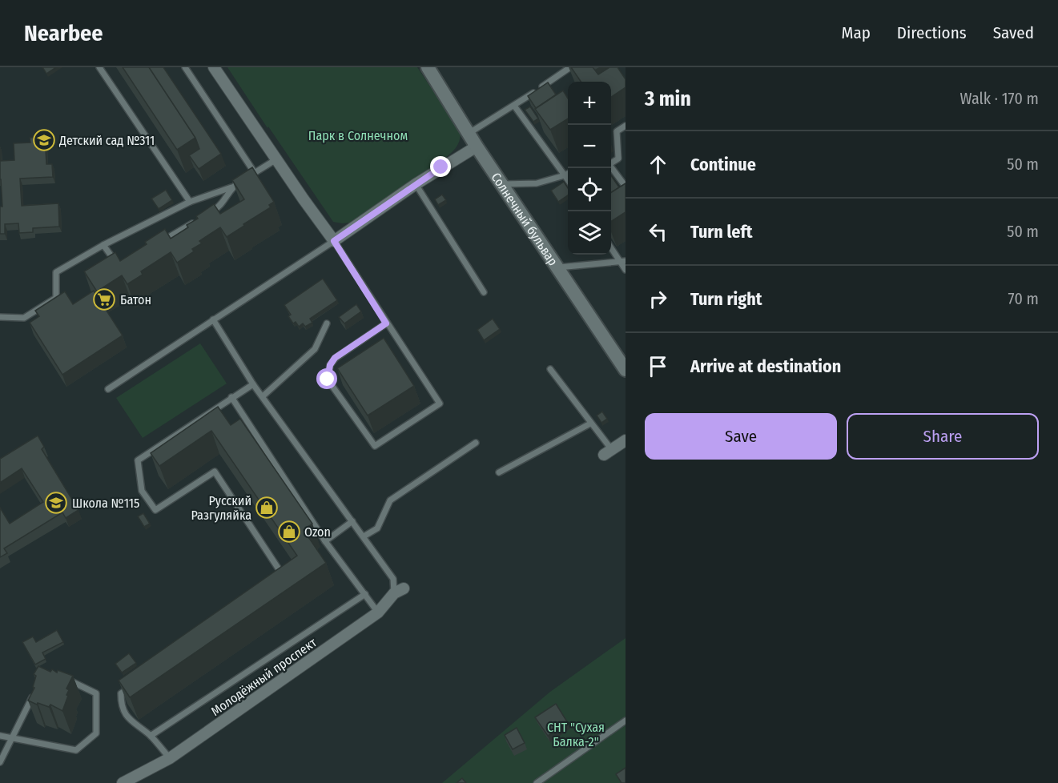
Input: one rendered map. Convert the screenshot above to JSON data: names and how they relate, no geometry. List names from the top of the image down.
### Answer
{
  "streets": {
    "street": ["Солнечный бульвар", "Молодёжный проспект"]
  },
  "parks": ["Парк в Солнечном", "СНТ \"Сухая Балка-2\""],
  "places": {
    "school or university": ["Детский сад №311", "Школа №115"],
    "supermarket": ["Батон"],
    "shop": ["Русский Разгуляйка", "Ozon"]
  },
  "page": {
    "header": "Nearbee",
    "nav": ["Map", "Directions", "Saved"],
    "heading": ["3 min", "Walk · 170 m"],
    "map_buttons": ["+", "−"],
    "list": [
      ["Continue", "50 m"],
      ["Turn left", "50 m"],
      ["Turn right", "70 m"],
      "Arrive at destination"
    ],
    "buttons": ["Save", "Share"]
  }
}
